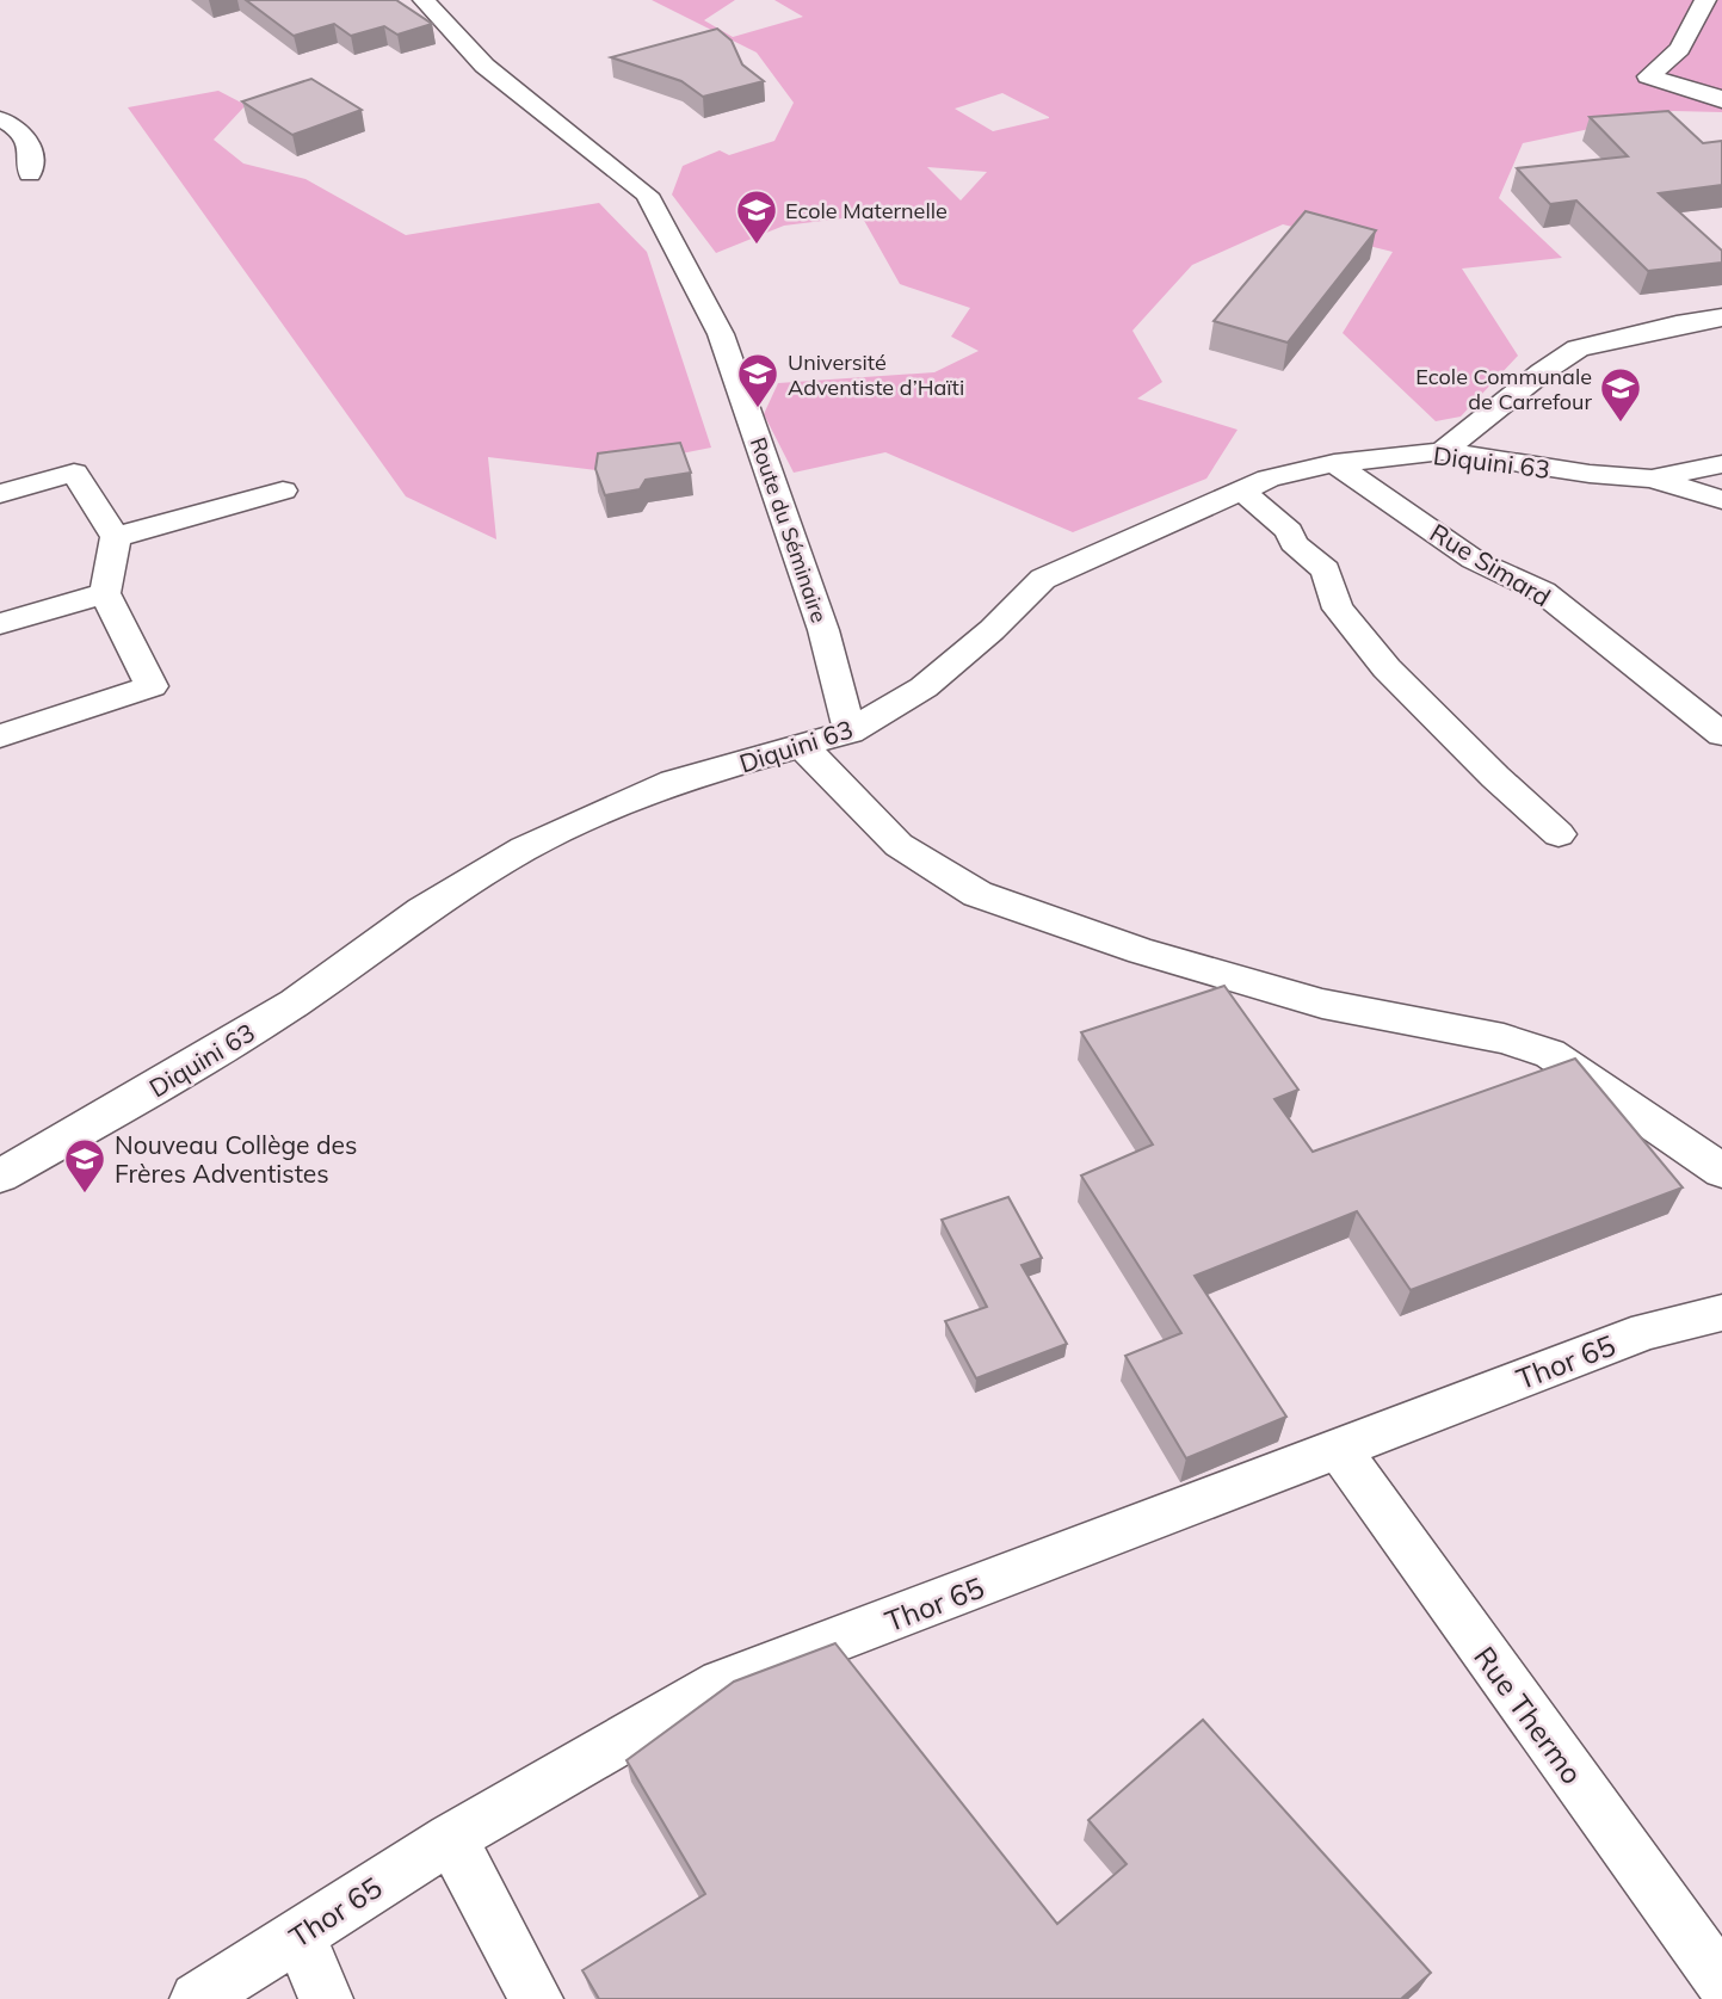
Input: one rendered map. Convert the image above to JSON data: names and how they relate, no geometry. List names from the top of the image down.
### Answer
{
  "streets": {
    "street": [
      "Diquini 63",
      "Route du Séminaire",
      "Rue Simard",
      "Thor 65",
      "Rue Thermo"
    ]
  },
  "crossings": [
    ["Diquini 63", "Route du Séminaire"],
    ["Diquini 63", "Rue Simard"],
    ["Thor 65", "Rue Thermo"]
  ],
  "places": {
    "school or university": [
      "Ecole Maternelle",
      "Université Adventiste d’Haïti",
      "Ecole Communale de Carrefour",
      "Nouveau Collège des Frères Adventistes"
    ]
  }
}
